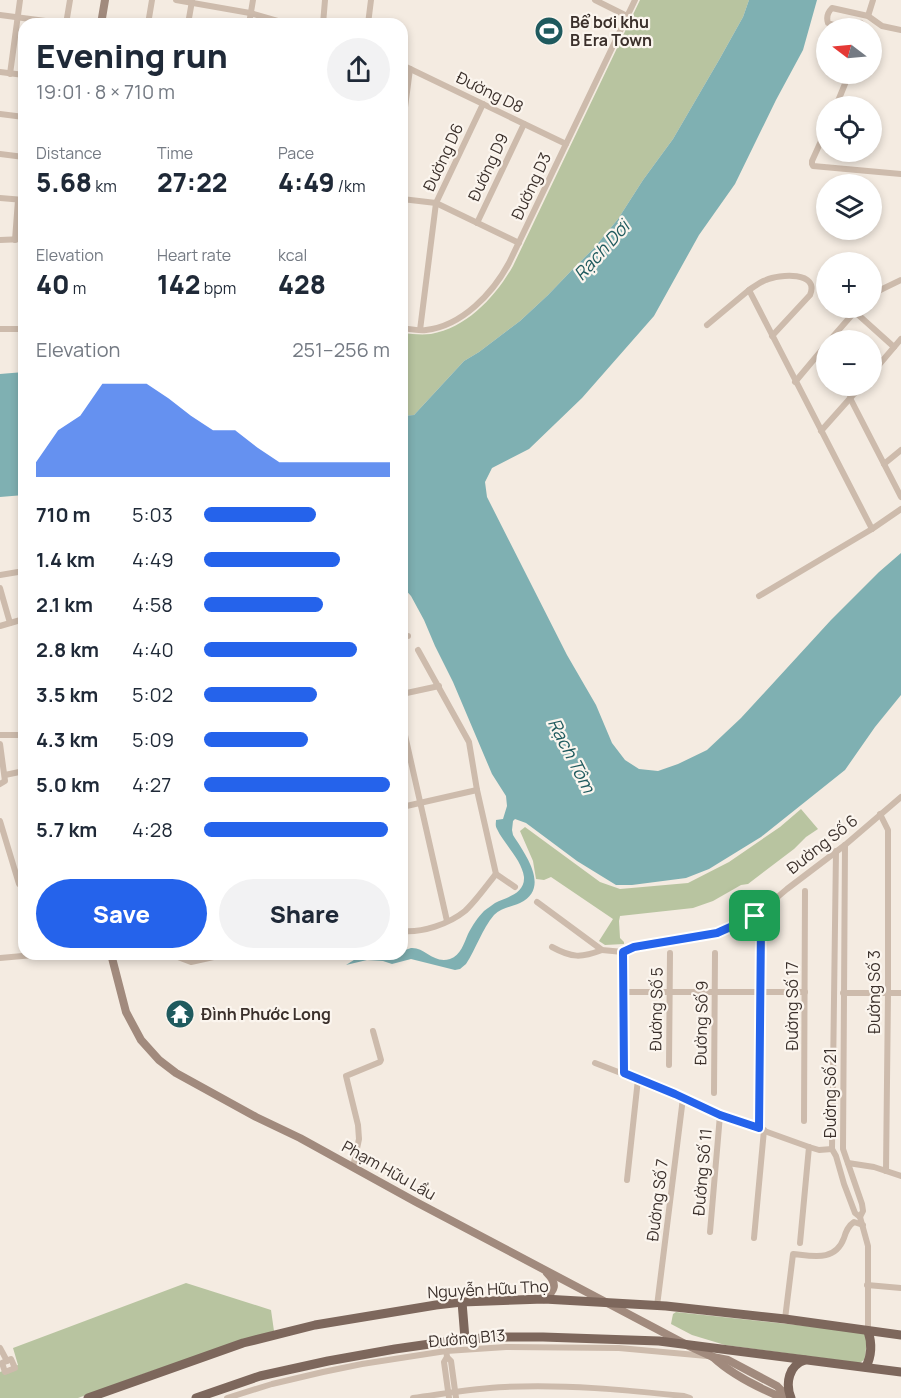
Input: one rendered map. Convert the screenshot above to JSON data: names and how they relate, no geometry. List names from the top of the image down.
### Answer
{
  "streets": {
    "main road": ["Phạm Hữu Lầu", "Nguyễn Hữu Thọ"],
    "street": [
      "Đường D8",
      "Đường D6",
      "Đường D9",
      "Đường D3",
      "Đường Số 6",
      "Đường Số 3",
      "Đường Số 17",
      "Đường Số 5",
      "Đường Số 9",
      "Đường Số 21",
      "Đường Số 11",
      "Đường Số 7",
      "Đường B13"
    ]
  },
  "crossings": [
    ["Đường D8", "Đường D6"],
    ["Đường D8", "Đường D9"],
    ["Đường D8", "Đường D3"],
    ["Đường D6", "Đường D3"],
    ["Đường Số 6", "Đường Số 3"],
    ["Đường Số 6", "Đường Số 21"],
    ["Phạm Hữu Lầu", "Nguyễn Hữu Thọ"],
    ["Phạm Hữu Lầu", "Đường B13"],
    ["Đường Số 7", "Nguyễn Hữu Thọ"]
  ],
  "water": ["Rạch Dơi", "Rạch Tôm"],
  "places": {
    "sports": ["Bể bơi khu B Era Town"],
    "temple": ["Đình Phước Long"]
  },
  "north": "left",
  "page": {
    "map_buttons": ["+", "−"],
    "heading": ["Evening run", "19:01 · 8 × 710 m"],
    "stats": [
      ["Distance", "5.68 km"],
      ["Time", "27:22"],
      ["Pace", "4:49 /km"],
      ["Elevation", "40 m"],
      ["Heart rate", "142 bpm"],
      ["kcal", "428"]
    ],
    "chart": ["Elevation", "251–256 m"],
    "list": [
      {
        "name": "710 m",
        "note": "5:03"
      },
      {
        "name": "1.4 km",
        "note": "4:49"
      },
      {
        "name": "2.1 km",
        "note": "4:58"
      },
      {
        "name": "2.8 km",
        "note": "4:40"
      },
      {
        "name": "3.5 km",
        "note": "5:02"
      },
      {
        "name": "4.3 km",
        "note": "5:09"
      },
      {
        "name": "5.0 km",
        "note": "4:27"
      },
      {
        "name": "5.7 km",
        "note": "4:28"
      }
    ],
    "buttons": ["Save", "Share"]
  }
}
